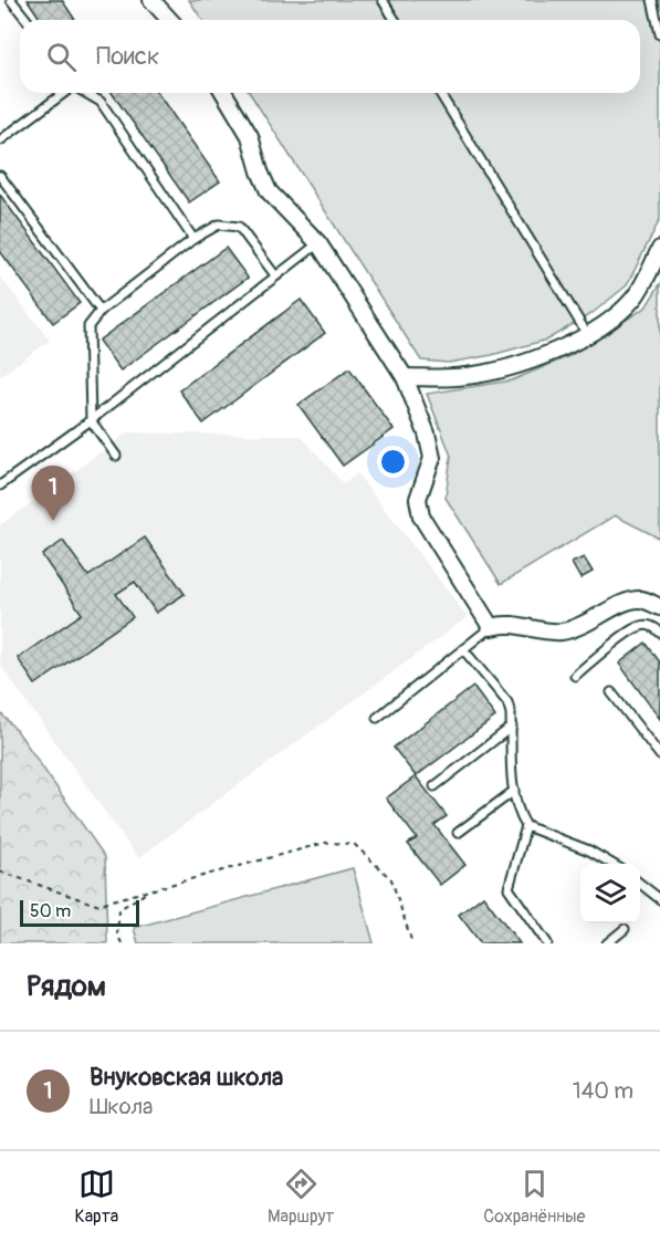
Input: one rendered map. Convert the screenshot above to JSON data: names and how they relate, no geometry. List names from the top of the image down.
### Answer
{
  "scale_bar": "50 m",
  "page": {
    "search": "Поиск",
    "pins": "1",
    "scale": "50 m",
    "heading": "Рядом",
    "list": [
      {
        "mark": "1",
        "name": "Внуковская школа",
        "note": "Школа",
        "value": "140 m"
      }
    ],
    "nav": ["Карта", "Маршрут", "Сохранённые"]
  }
}
